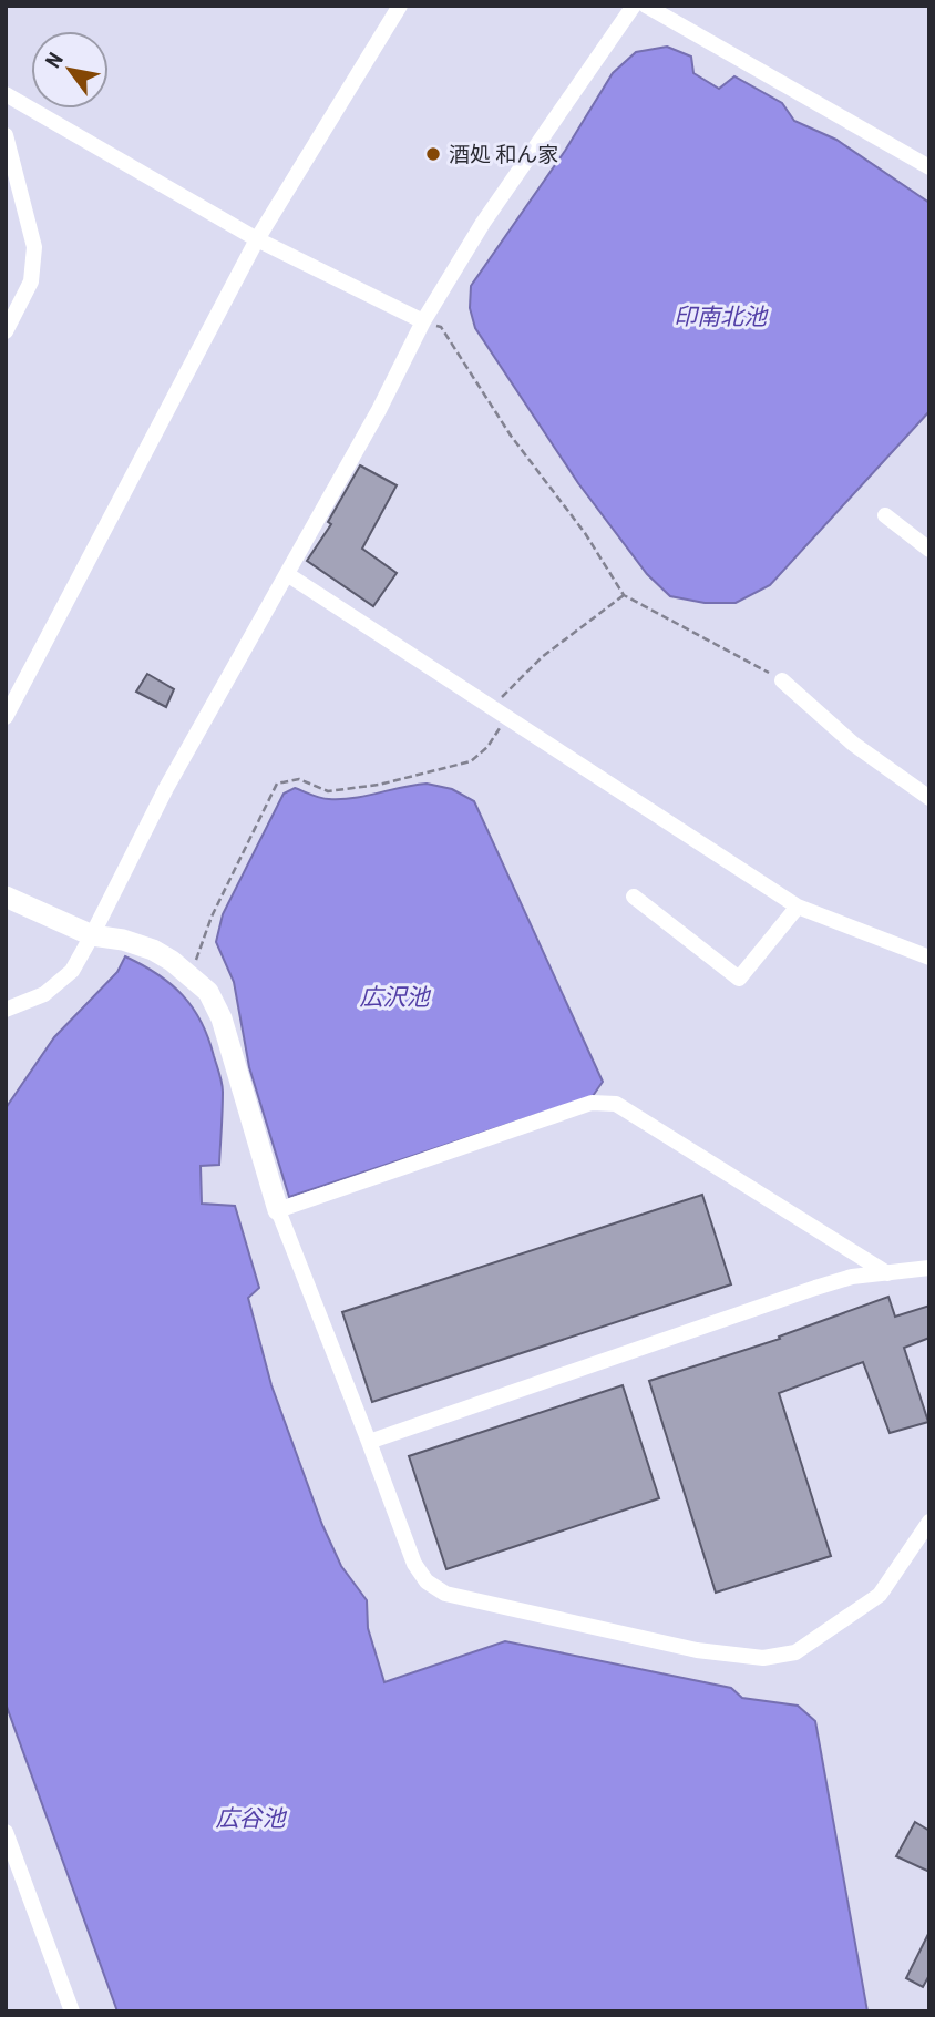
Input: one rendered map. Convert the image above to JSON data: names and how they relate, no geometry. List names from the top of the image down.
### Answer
{
  "water": ["印南北池", "広沢池", "広谷池"],
  "places": ["酒処 和ん家"],
  "north": "top left"
}
